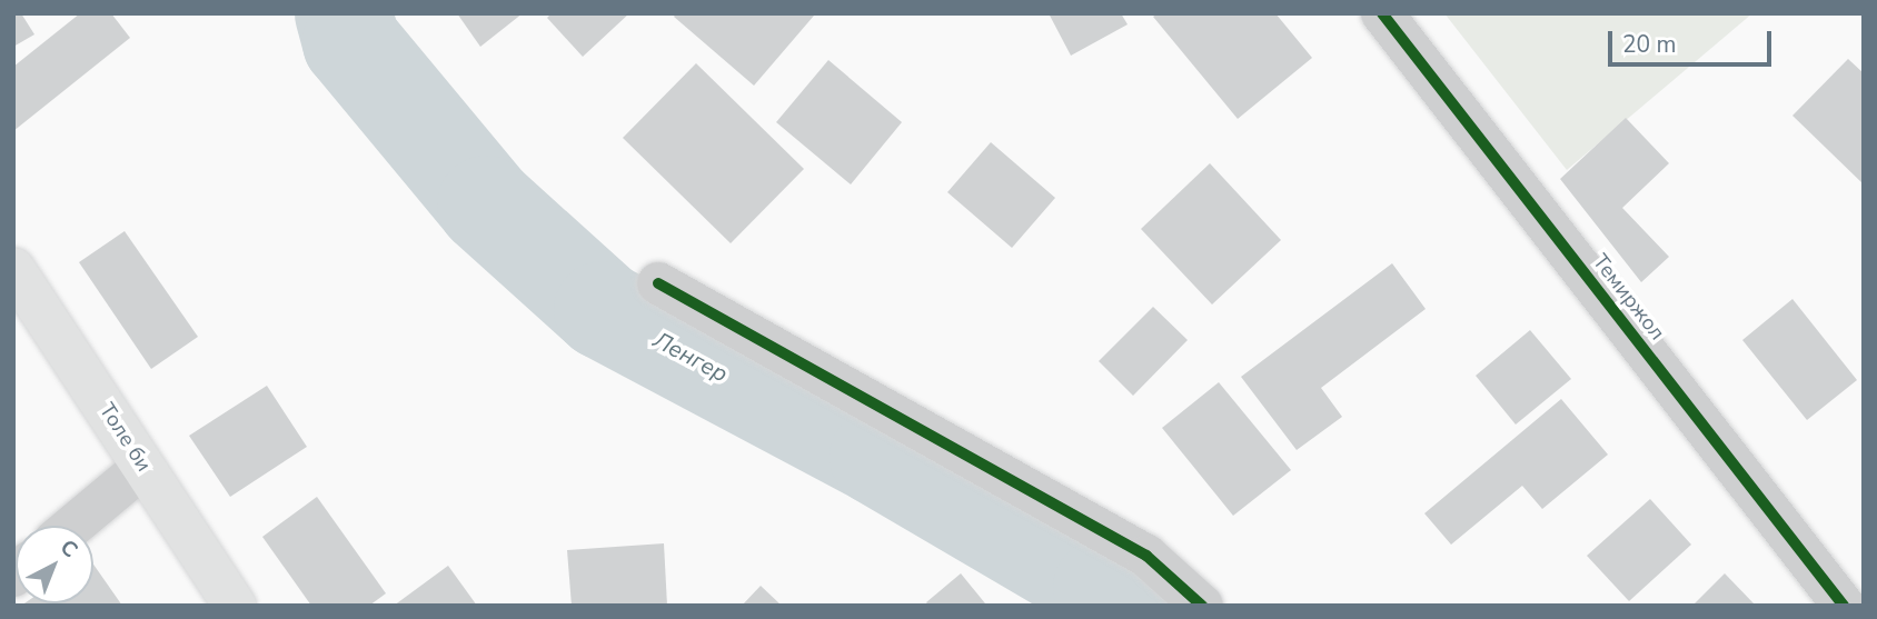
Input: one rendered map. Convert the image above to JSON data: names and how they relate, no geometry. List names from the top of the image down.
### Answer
{
  "streets": {
    "main road": ["Толе би"],
    "street": ["Темиржол"]
  },
  "water": ["Ленгер"],
  "scale_bar": "20 m",
  "north": "top right"
}
